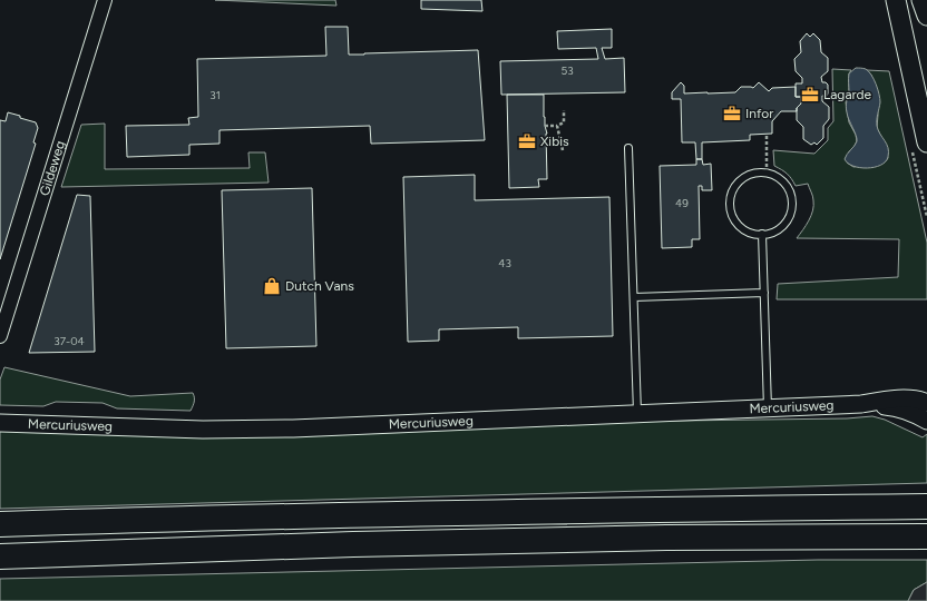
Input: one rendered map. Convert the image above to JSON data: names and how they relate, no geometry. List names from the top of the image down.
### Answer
{
  "streets": {
    "street": ["Gildeweg", "Mercuriusweg"]
  },
  "places": {
    "office": ["Lagarde", "Infor", "Xibis"],
    "shop": ["Dutch Vans"]
  },
  "house_numbers": [
    "53",
    "31",
    "49",
    "43",
    "37-04"
  ]
}
